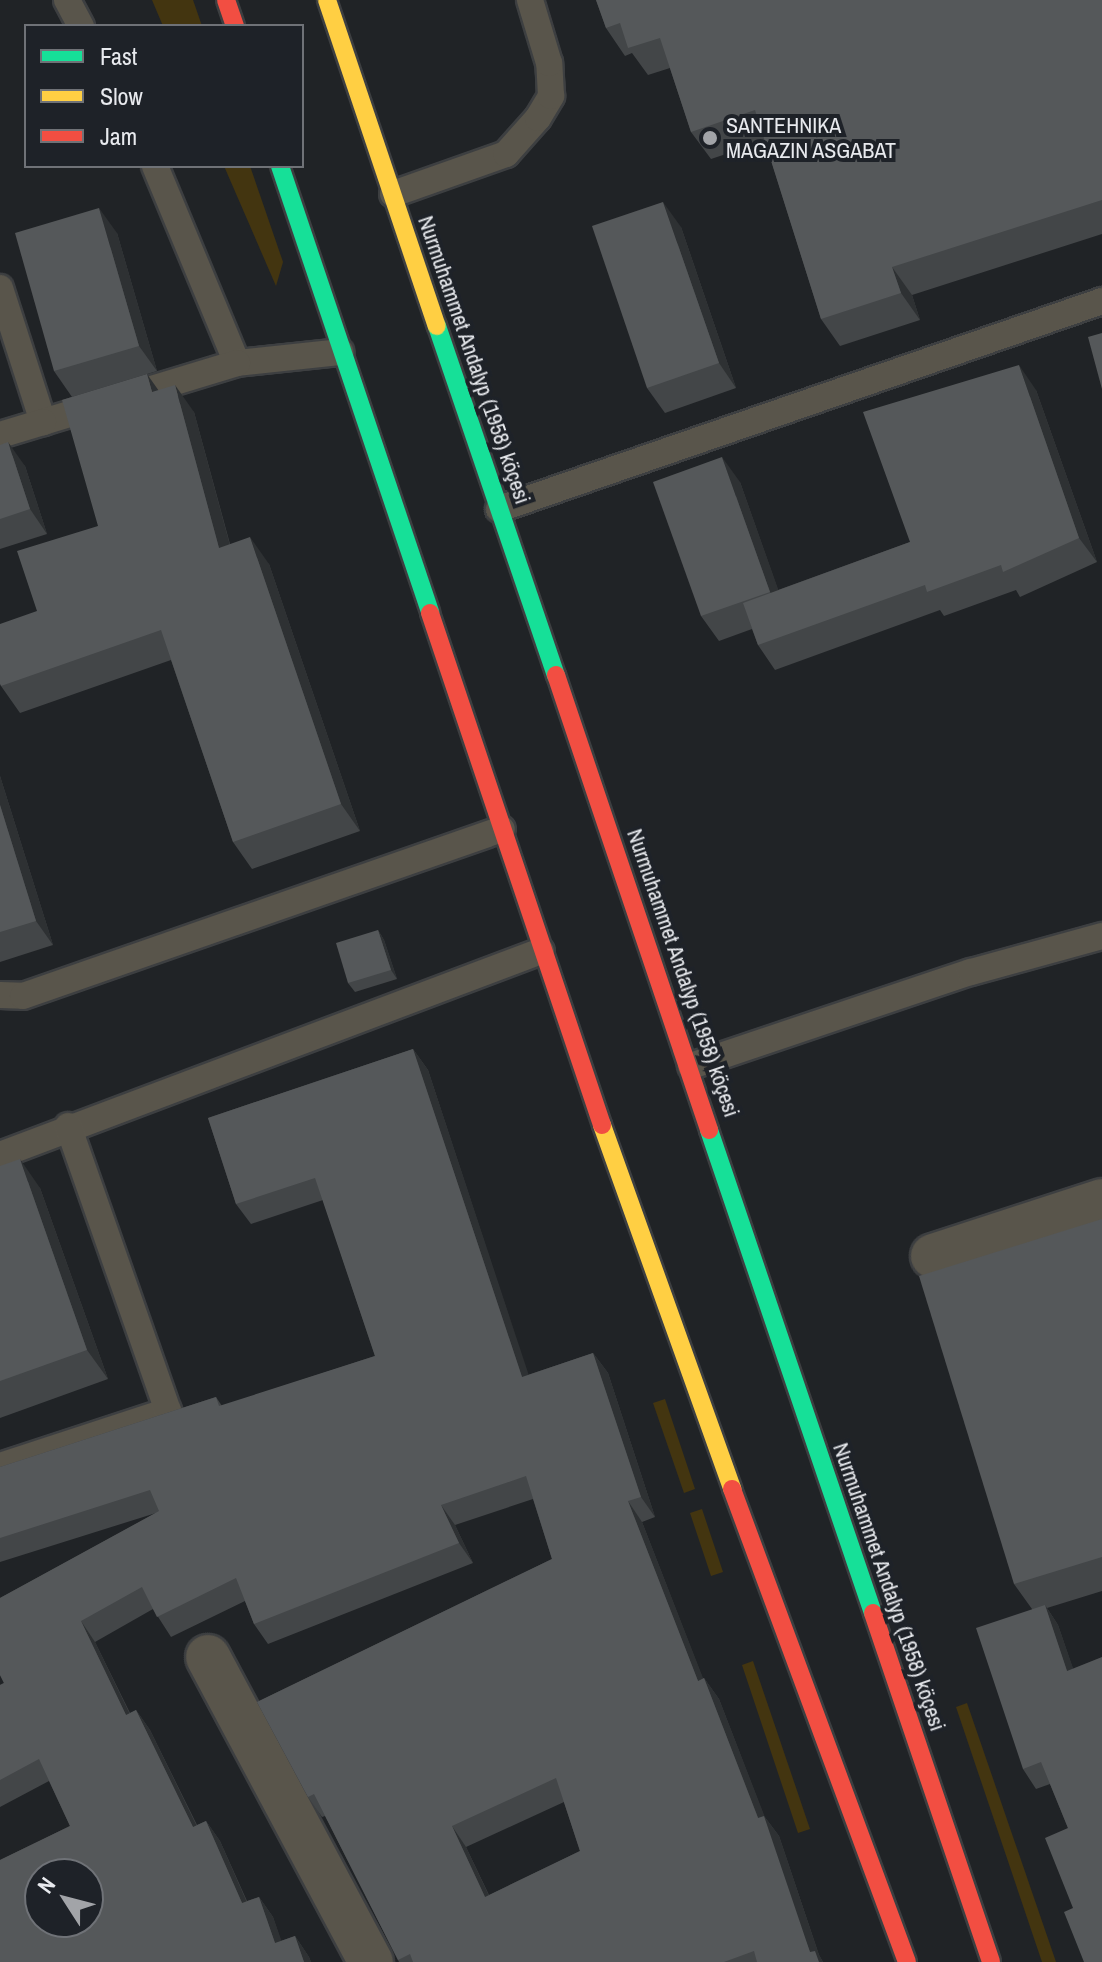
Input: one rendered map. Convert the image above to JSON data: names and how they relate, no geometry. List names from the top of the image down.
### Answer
{
  "streets": {
    "main road": ["Nurmuhammet Andalyp (1958) köçesi"]
  },
  "places": ["SANTEHNIKA MAGAZIN ASGABAT"],
  "legend": ["Fast", "Slow", "Jam"],
  "north": "top left"
}
